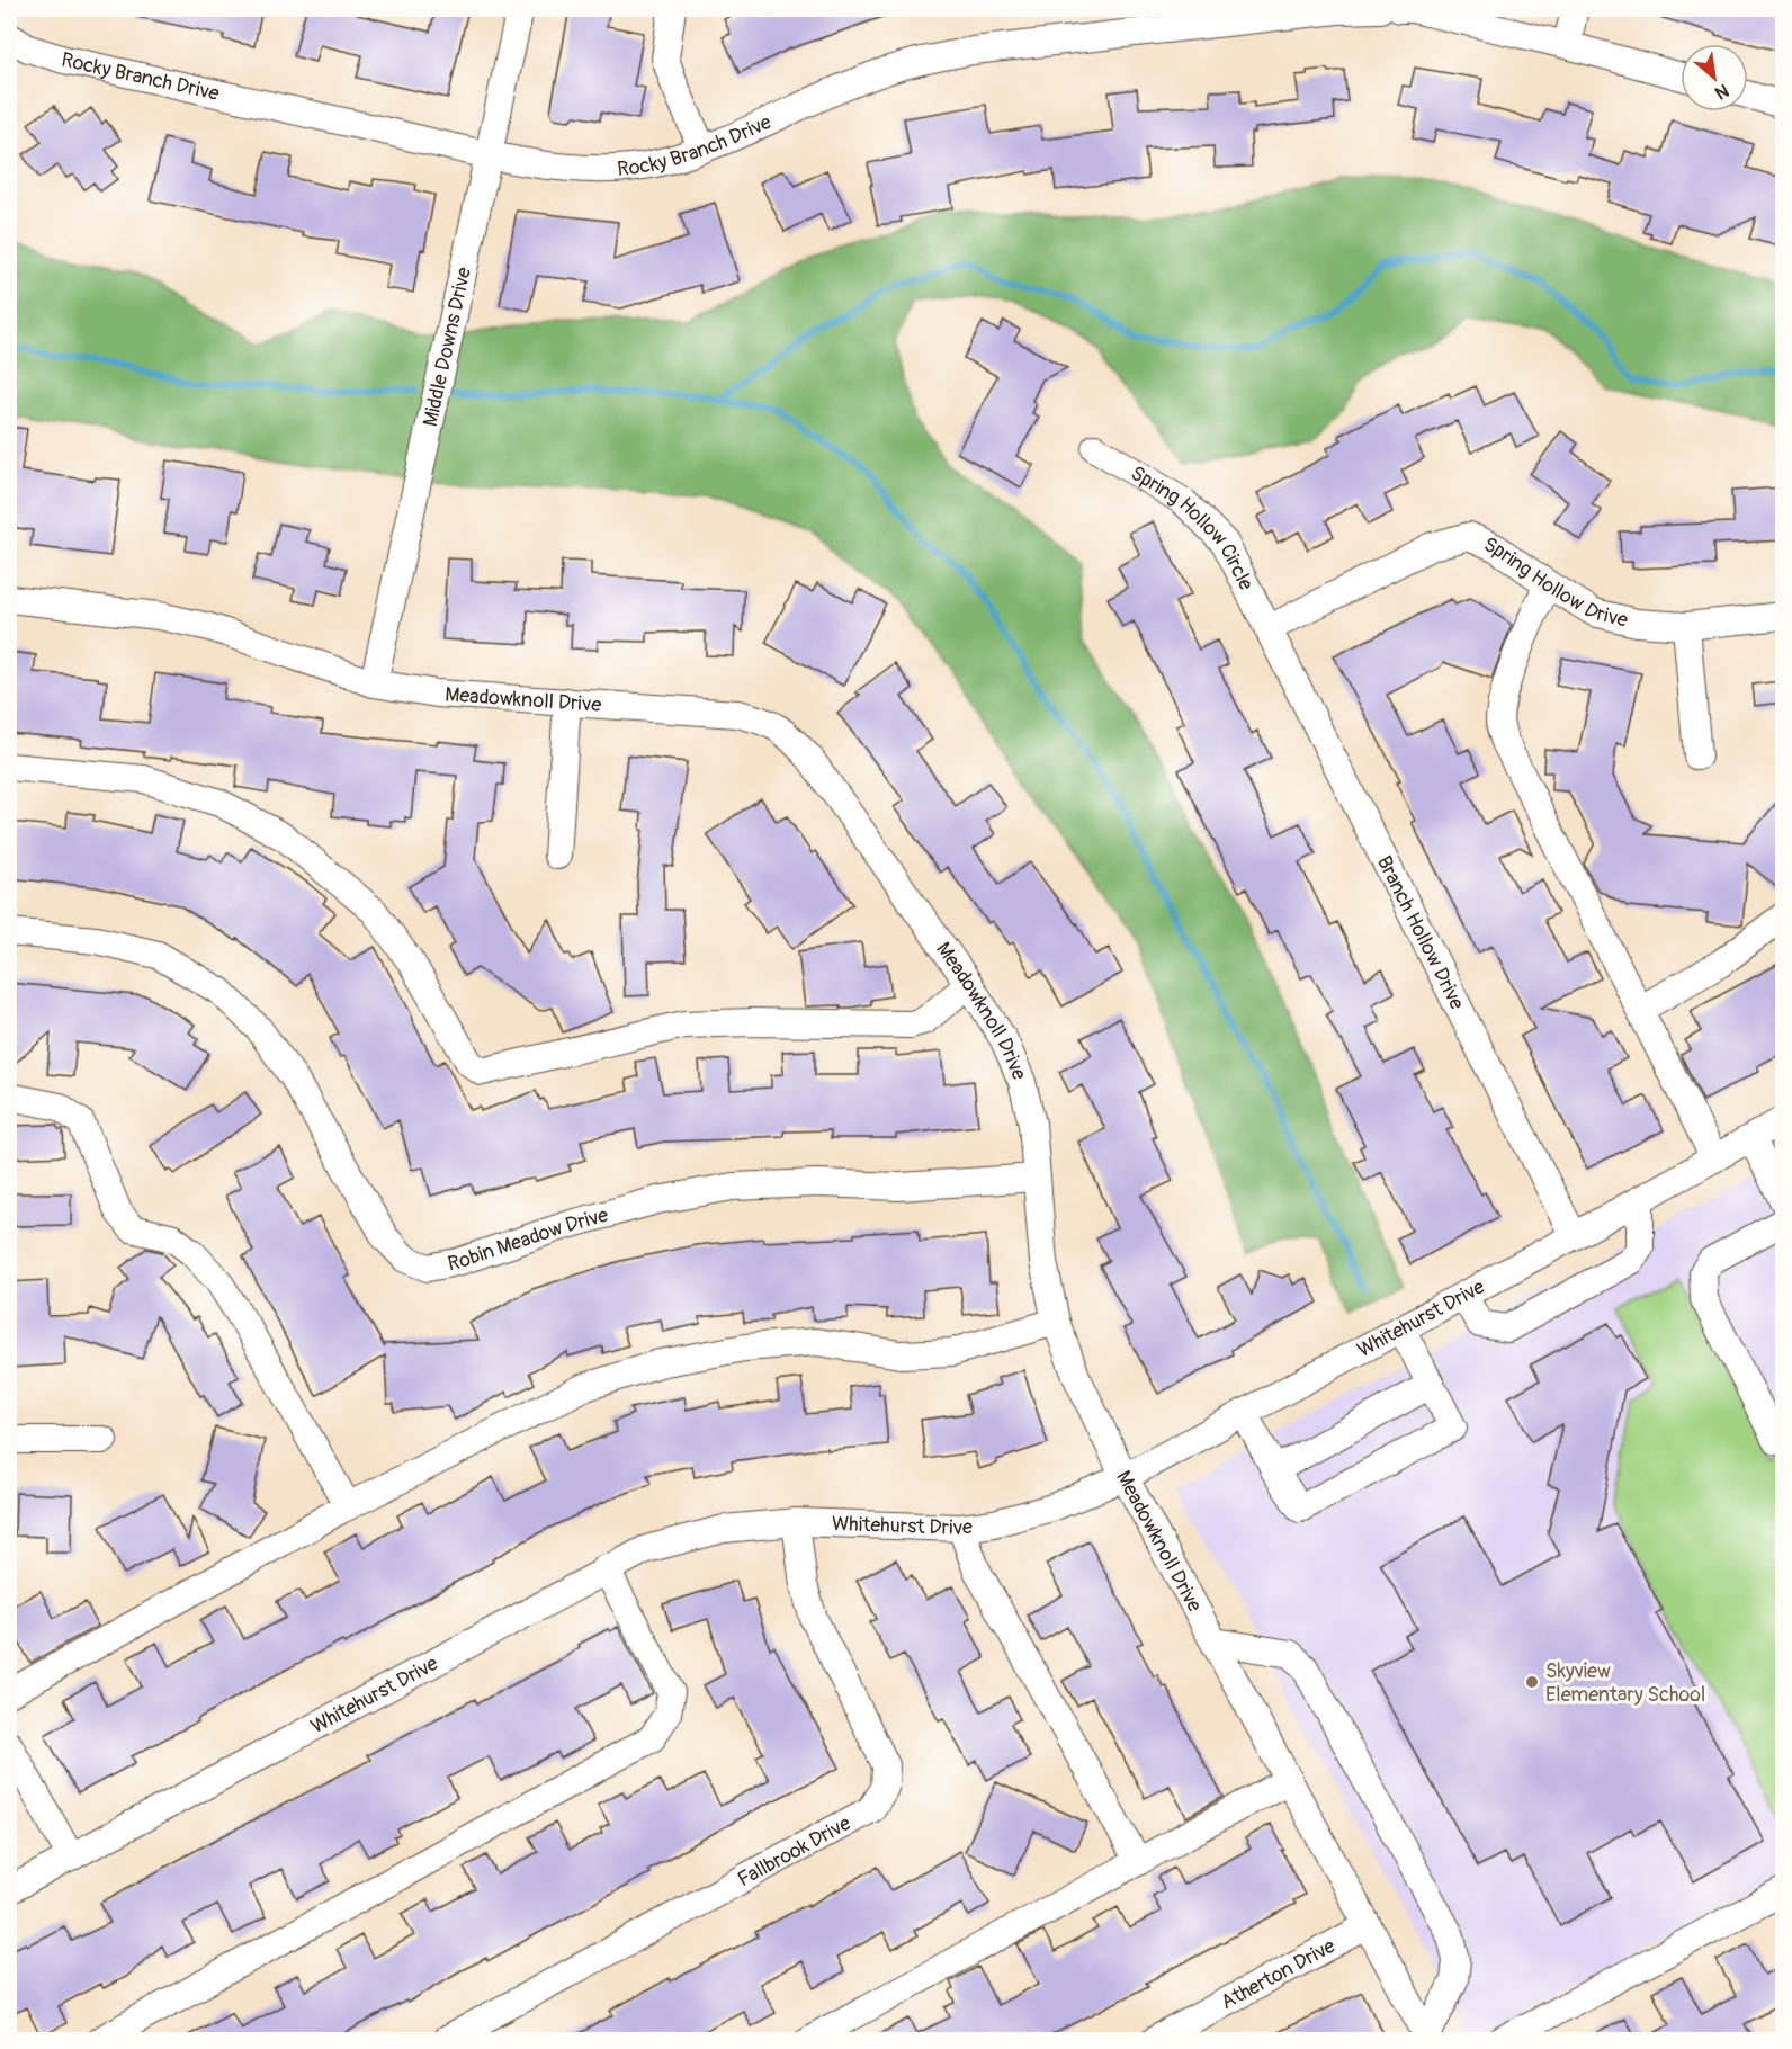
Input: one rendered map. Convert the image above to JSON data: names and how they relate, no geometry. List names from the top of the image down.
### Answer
{
  "streets": {
    "street": [
      "Rocky Branch Drive",
      "Middle Downs Drive",
      "Spring Hollow Circle",
      "Spring Hollow Drive",
      "Meadowknoll Drive",
      "Branch Hollow Drive",
      "Robin Meadow Drive",
      "Whitehurst Drive",
      "Fallbrook Drive",
      "Atherton Drive"
    ]
  },
  "crossings": [
    ["Rocky Branch Drive", "Middle Downs Drive"],
    ["Middle Downs Drive", "Meadowknoll Drive"],
    ["Spring Hollow Circle", "Spring Hollow Drive"],
    ["Spring Hollow Circle", "Branch Hollow Drive"],
    ["Spring Hollow Drive", "Branch Hollow Drive"],
    ["Meadowknoll Drive", "Robin Meadow Drive"],
    ["Meadowknoll Drive", "Whitehurst Drive"],
    ["Meadowknoll Drive", "Atherton Drive"],
    ["Branch Hollow Drive", "Whitehurst Drive"],
    ["Whitehurst Drive", "Fallbrook Drive"]
  ],
  "places": ["Skyview Elementary School"],
  "north": "bottom right"
}
